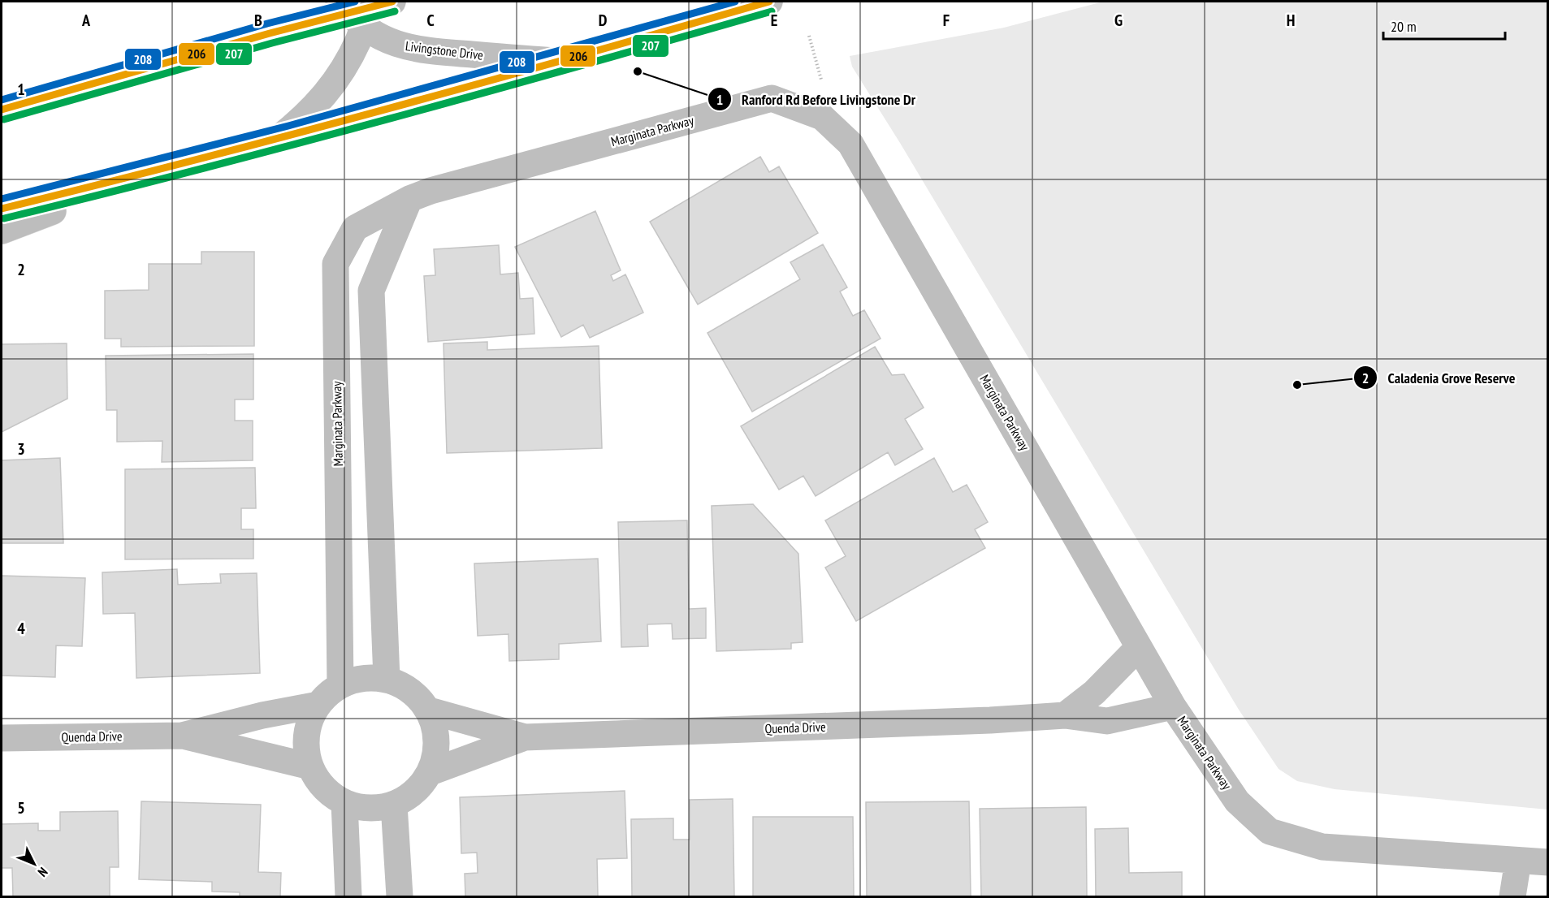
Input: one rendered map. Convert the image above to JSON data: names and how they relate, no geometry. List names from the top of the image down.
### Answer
{
  "streets": {
    "street": ["Livingstone Drive", "Marginata Parkway", "Quenda Drive"]
  },
  "crossings": [
    ["Marginata Parkway", "Quenda Drive"]
  ],
  "places": ["Ranford Rd Before Livingstone Dr", "Caladenia Grove Reserve"],
  "lines": ["transit line 206", "transit line 208", "transit line 207"],
  "scale_bar": "20 m",
  "north": "bottom right",
  "grid": {
    "columns": [
      "A",
      "B",
      "C",
      "D",
      "E",
      "F",
      "G",
      "H"
    ],
    "rows": [
      "1",
      "2",
      "3",
      "4",
      "5"
    ]
  }
}
